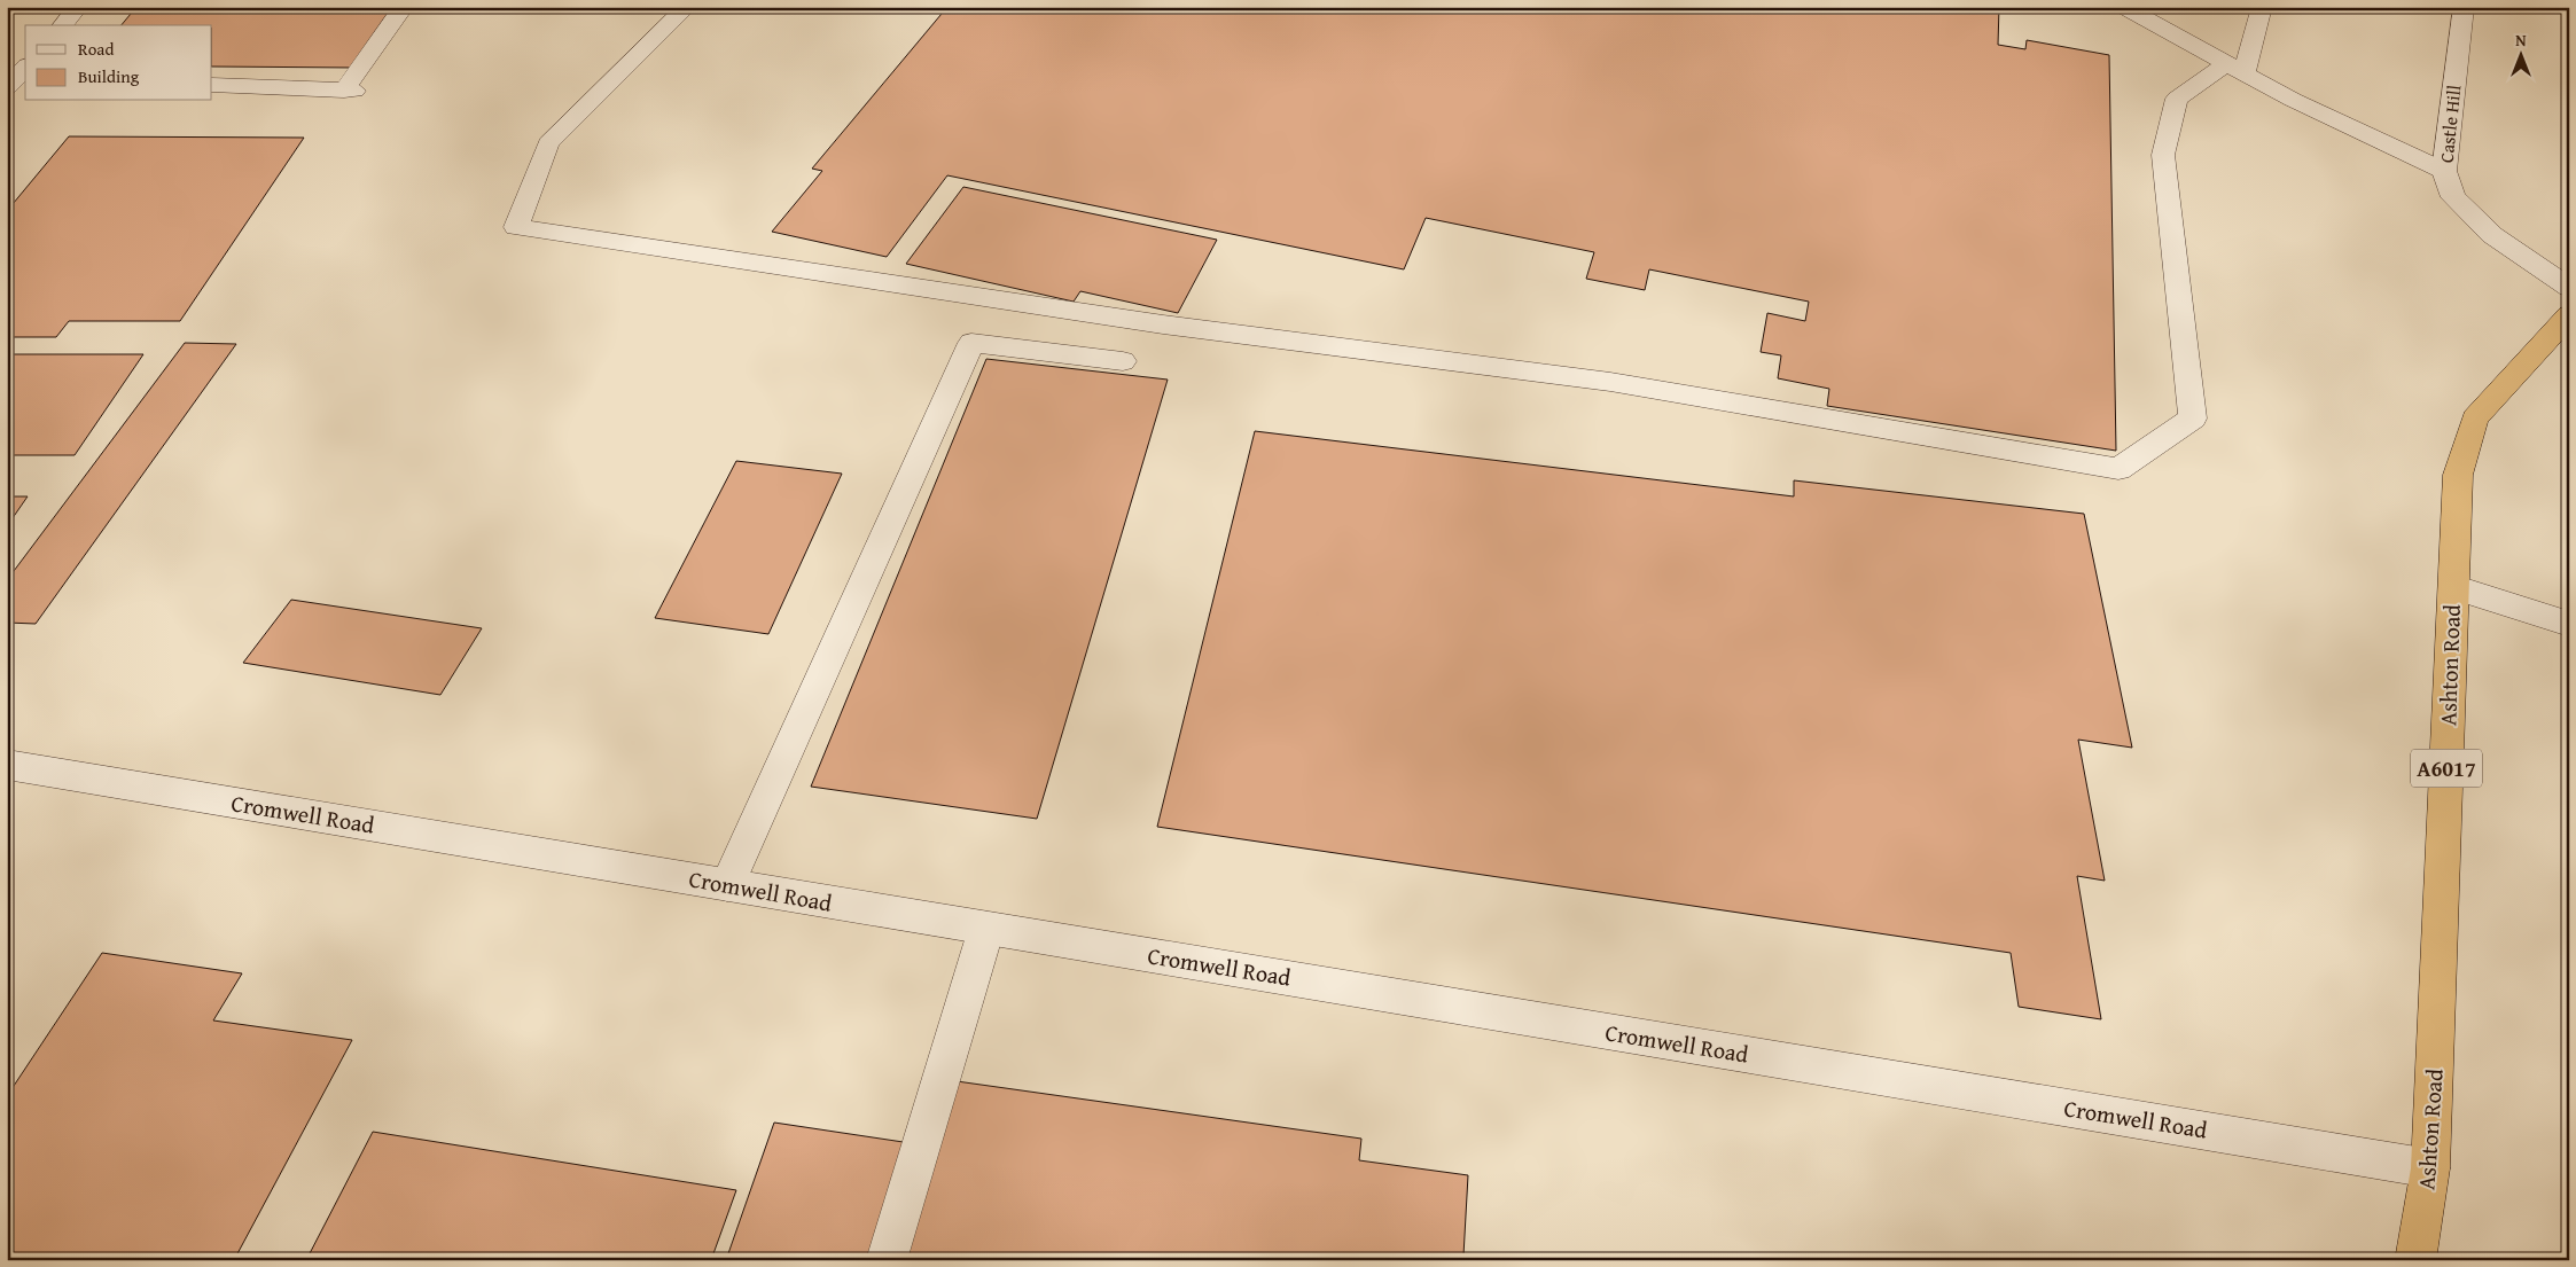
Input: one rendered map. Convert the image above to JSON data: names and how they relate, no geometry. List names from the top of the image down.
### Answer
{
  "streets": {
    "highway": ["Ashton Road", "A6017"],
    "street": ["Castle Hill", "Cromwell Road"]
  },
  "crossings": [
    ["Ashton Road", "Cromwell Road"]
  ],
  "legend": ["Road", "Building"],
  "north": "top"
}
